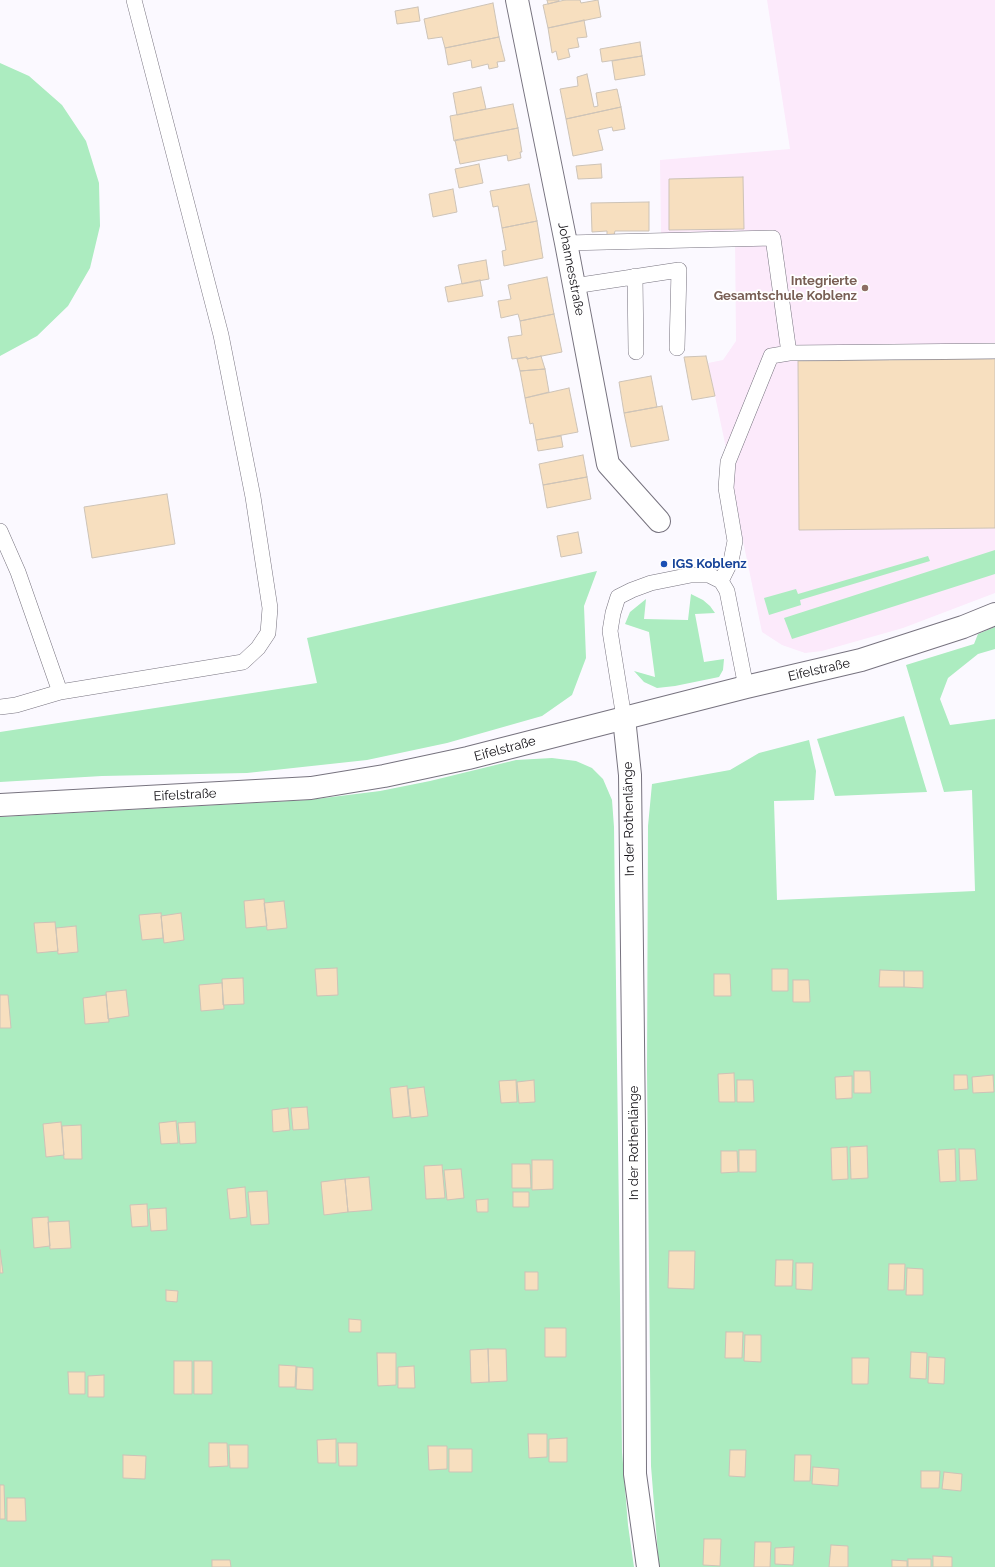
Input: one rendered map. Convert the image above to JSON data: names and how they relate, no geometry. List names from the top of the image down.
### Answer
{
  "streets": {
    "street": ["Johannesstraße", "Eifelstraße", "In der Rothenlänge"]
  },
  "crossings": [
    ["Eifelstraße", "In der Rothenlänge"]
  ],
  "places": ["Integrierte Gesamtschule Koblenz", "IGS Koblenz"]
}
